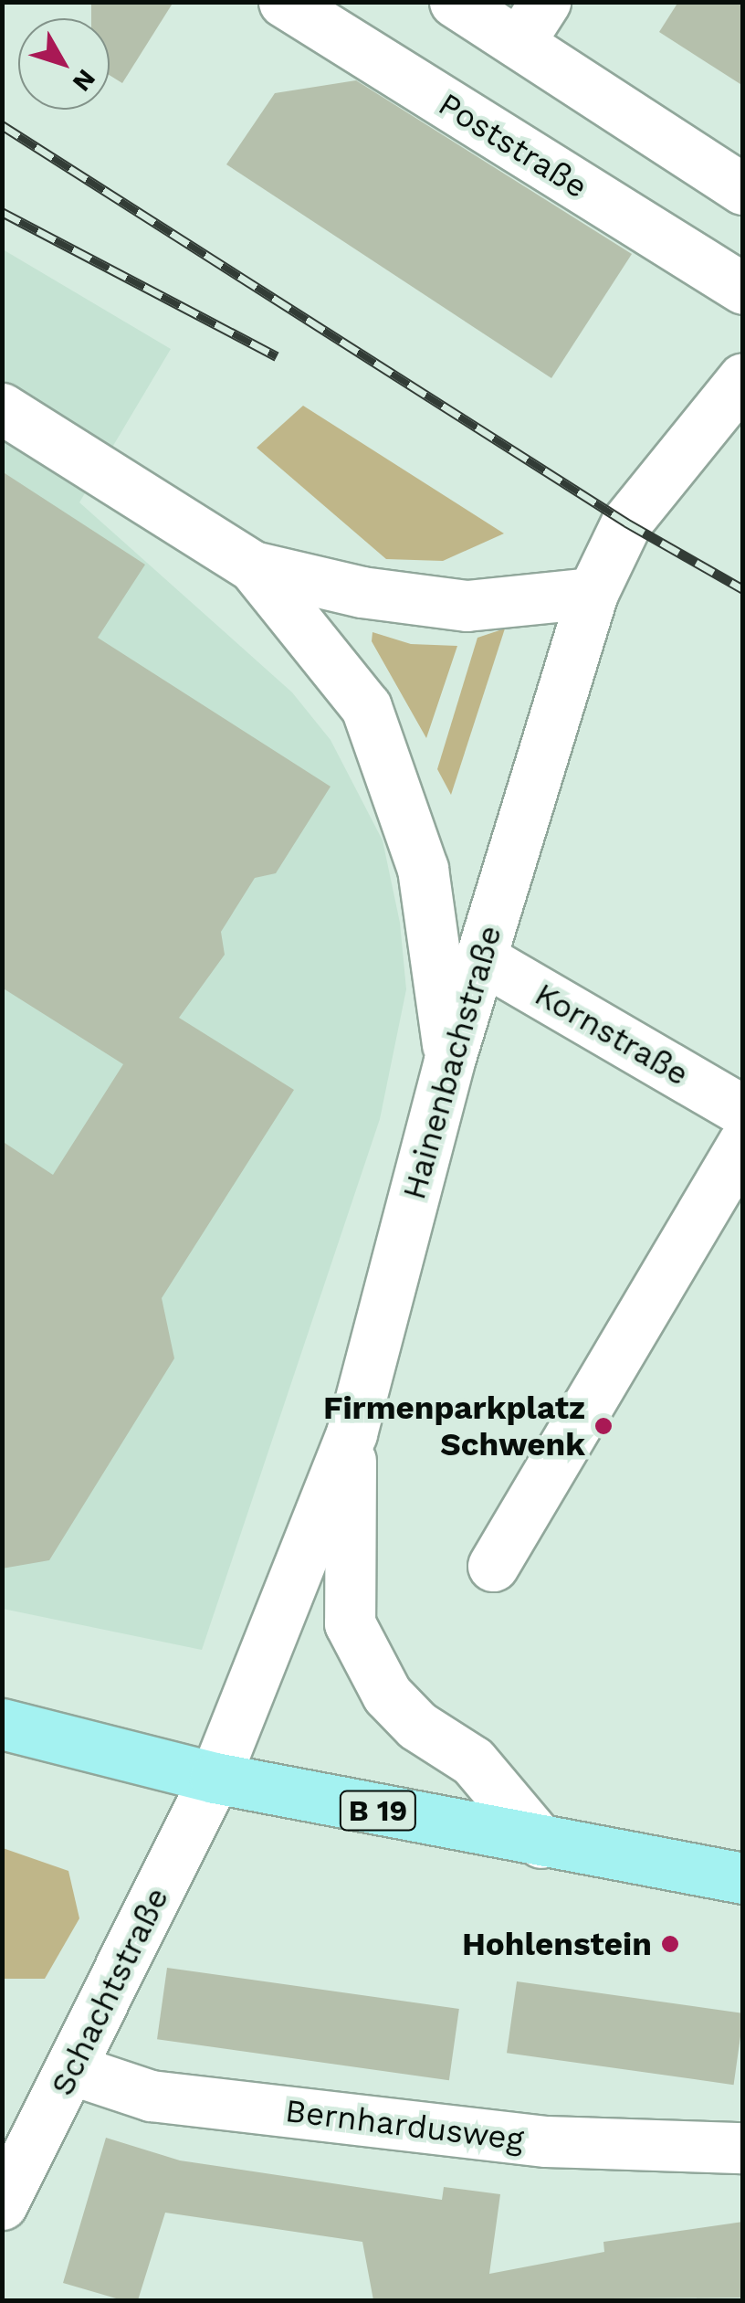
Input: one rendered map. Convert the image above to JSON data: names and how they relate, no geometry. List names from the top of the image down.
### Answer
{
  "streets": {
    "main road": ["B 19"],
    "street": [
      "Poststraße",
      "Kornstraße",
      "Hainenbachstraße",
      "Schachtstraße",
      "Bernhardusweg"
    ]
  },
  "crossings": [
    ["Kornstraße", "Hainenbachstraße"],
    ["Hainenbachstraße", "B 19"],
    ["Hainenbachstraße", "Schachtstraße"],
    ["B 19", "Schachtstraße"],
    ["Schachtstraße", "Bernhardusweg"]
  ],
  "places": ["Firmenparkplatz Schwenk", "Hohlenstein"],
  "north": "bottom right"
}
